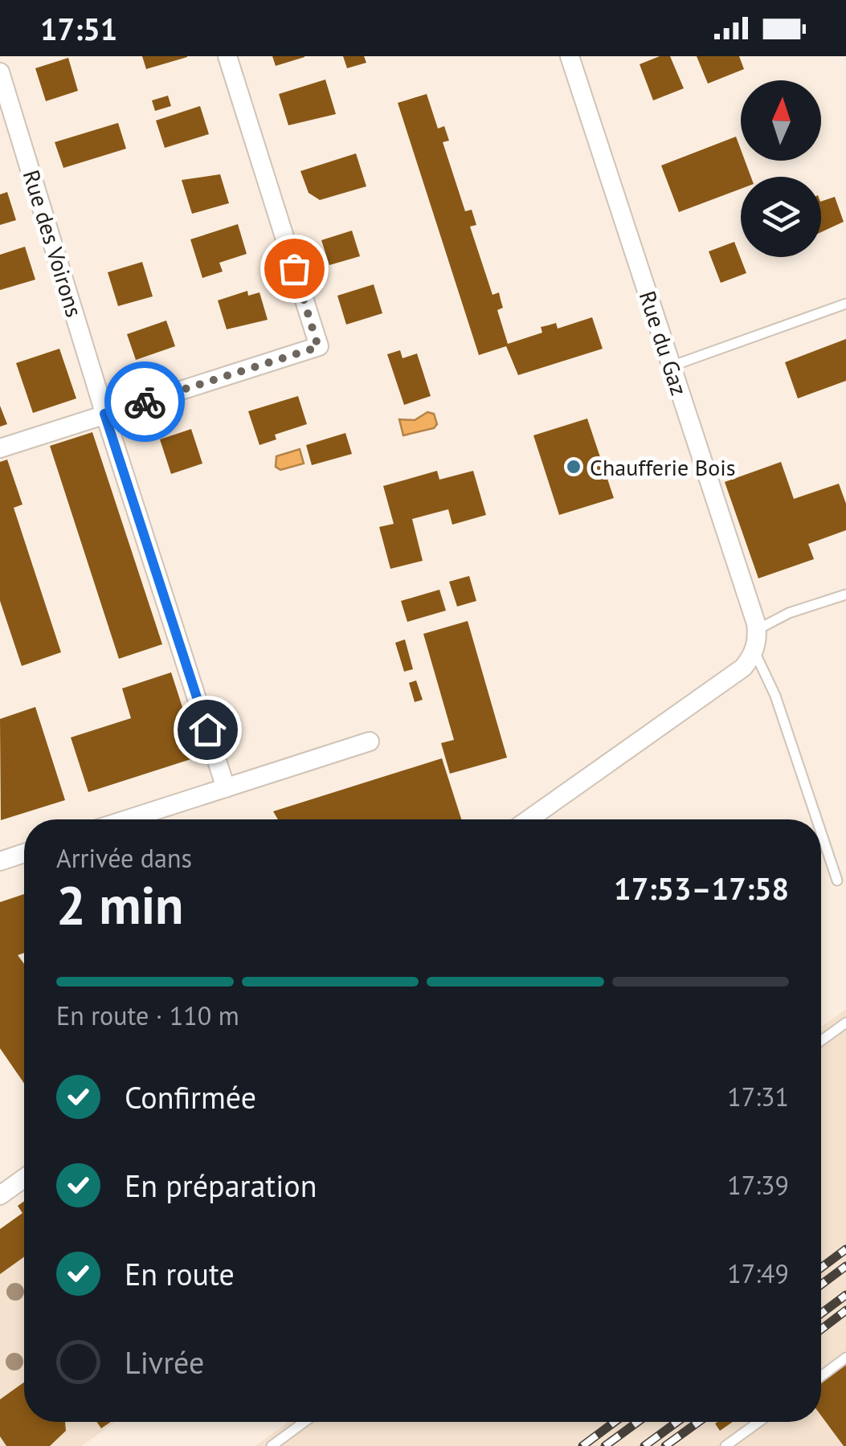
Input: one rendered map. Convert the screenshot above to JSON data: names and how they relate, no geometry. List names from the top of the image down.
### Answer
{
  "streets": {
    "street": ["Rue des Voirons", "Rue du Gaz"]
  },
  "places": ["Chaufferie Bois"],
  "north": "top",
  "page": {
    "status": "17:51",
    "heading": ["2 min", "Arrivée dans", "17:53–17:58"],
    "bar": "En route · 110 m",
    "list": [
      ["Confirmée", "17:31"],
      ["En préparation", "17:39"],
      ["En route", "17:49"],
      "Livrée"
    ]
  }
}
